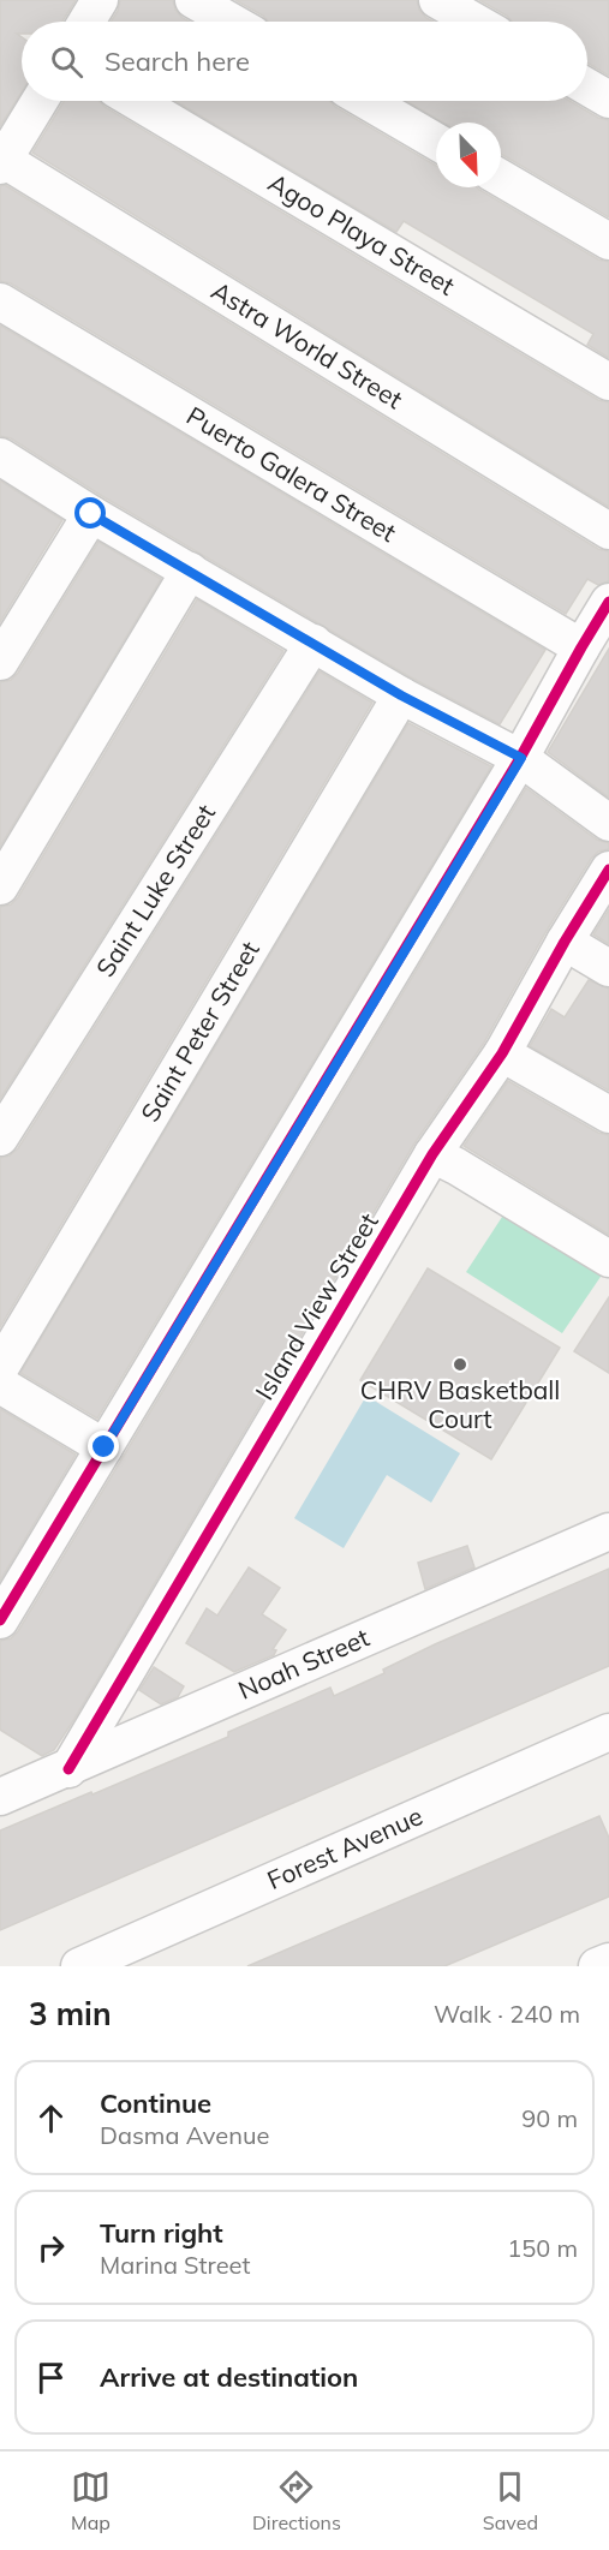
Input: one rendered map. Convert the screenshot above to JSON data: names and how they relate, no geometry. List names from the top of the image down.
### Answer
{
  "streets": {
    "street": [
      "Agoo Playa Street",
      "Astra World Street",
      "Puerto Galera Street",
      "Saint Luke Street",
      "Saint Peter Street",
      "Island View Street",
      "Noah Street",
      "Forest Avenue"
    ]
  },
  "crossings": [
    ["Island View Street", "Noah Street"]
  ],
  "places": ["CHRV Basketball Court"],
  "north": "bottom right",
  "page": {
    "search": "Search here",
    "heading": ["3 min", "Walk · 240 m"],
    "list": [
      ["Continue", "Dasma Avenue", "90 m"],
      ["Turn right", "Marina Street", "150 m"],
      "Arrive at destination"
    ],
    "nav": ["Map", "Directions", "Saved"]
  }
}
